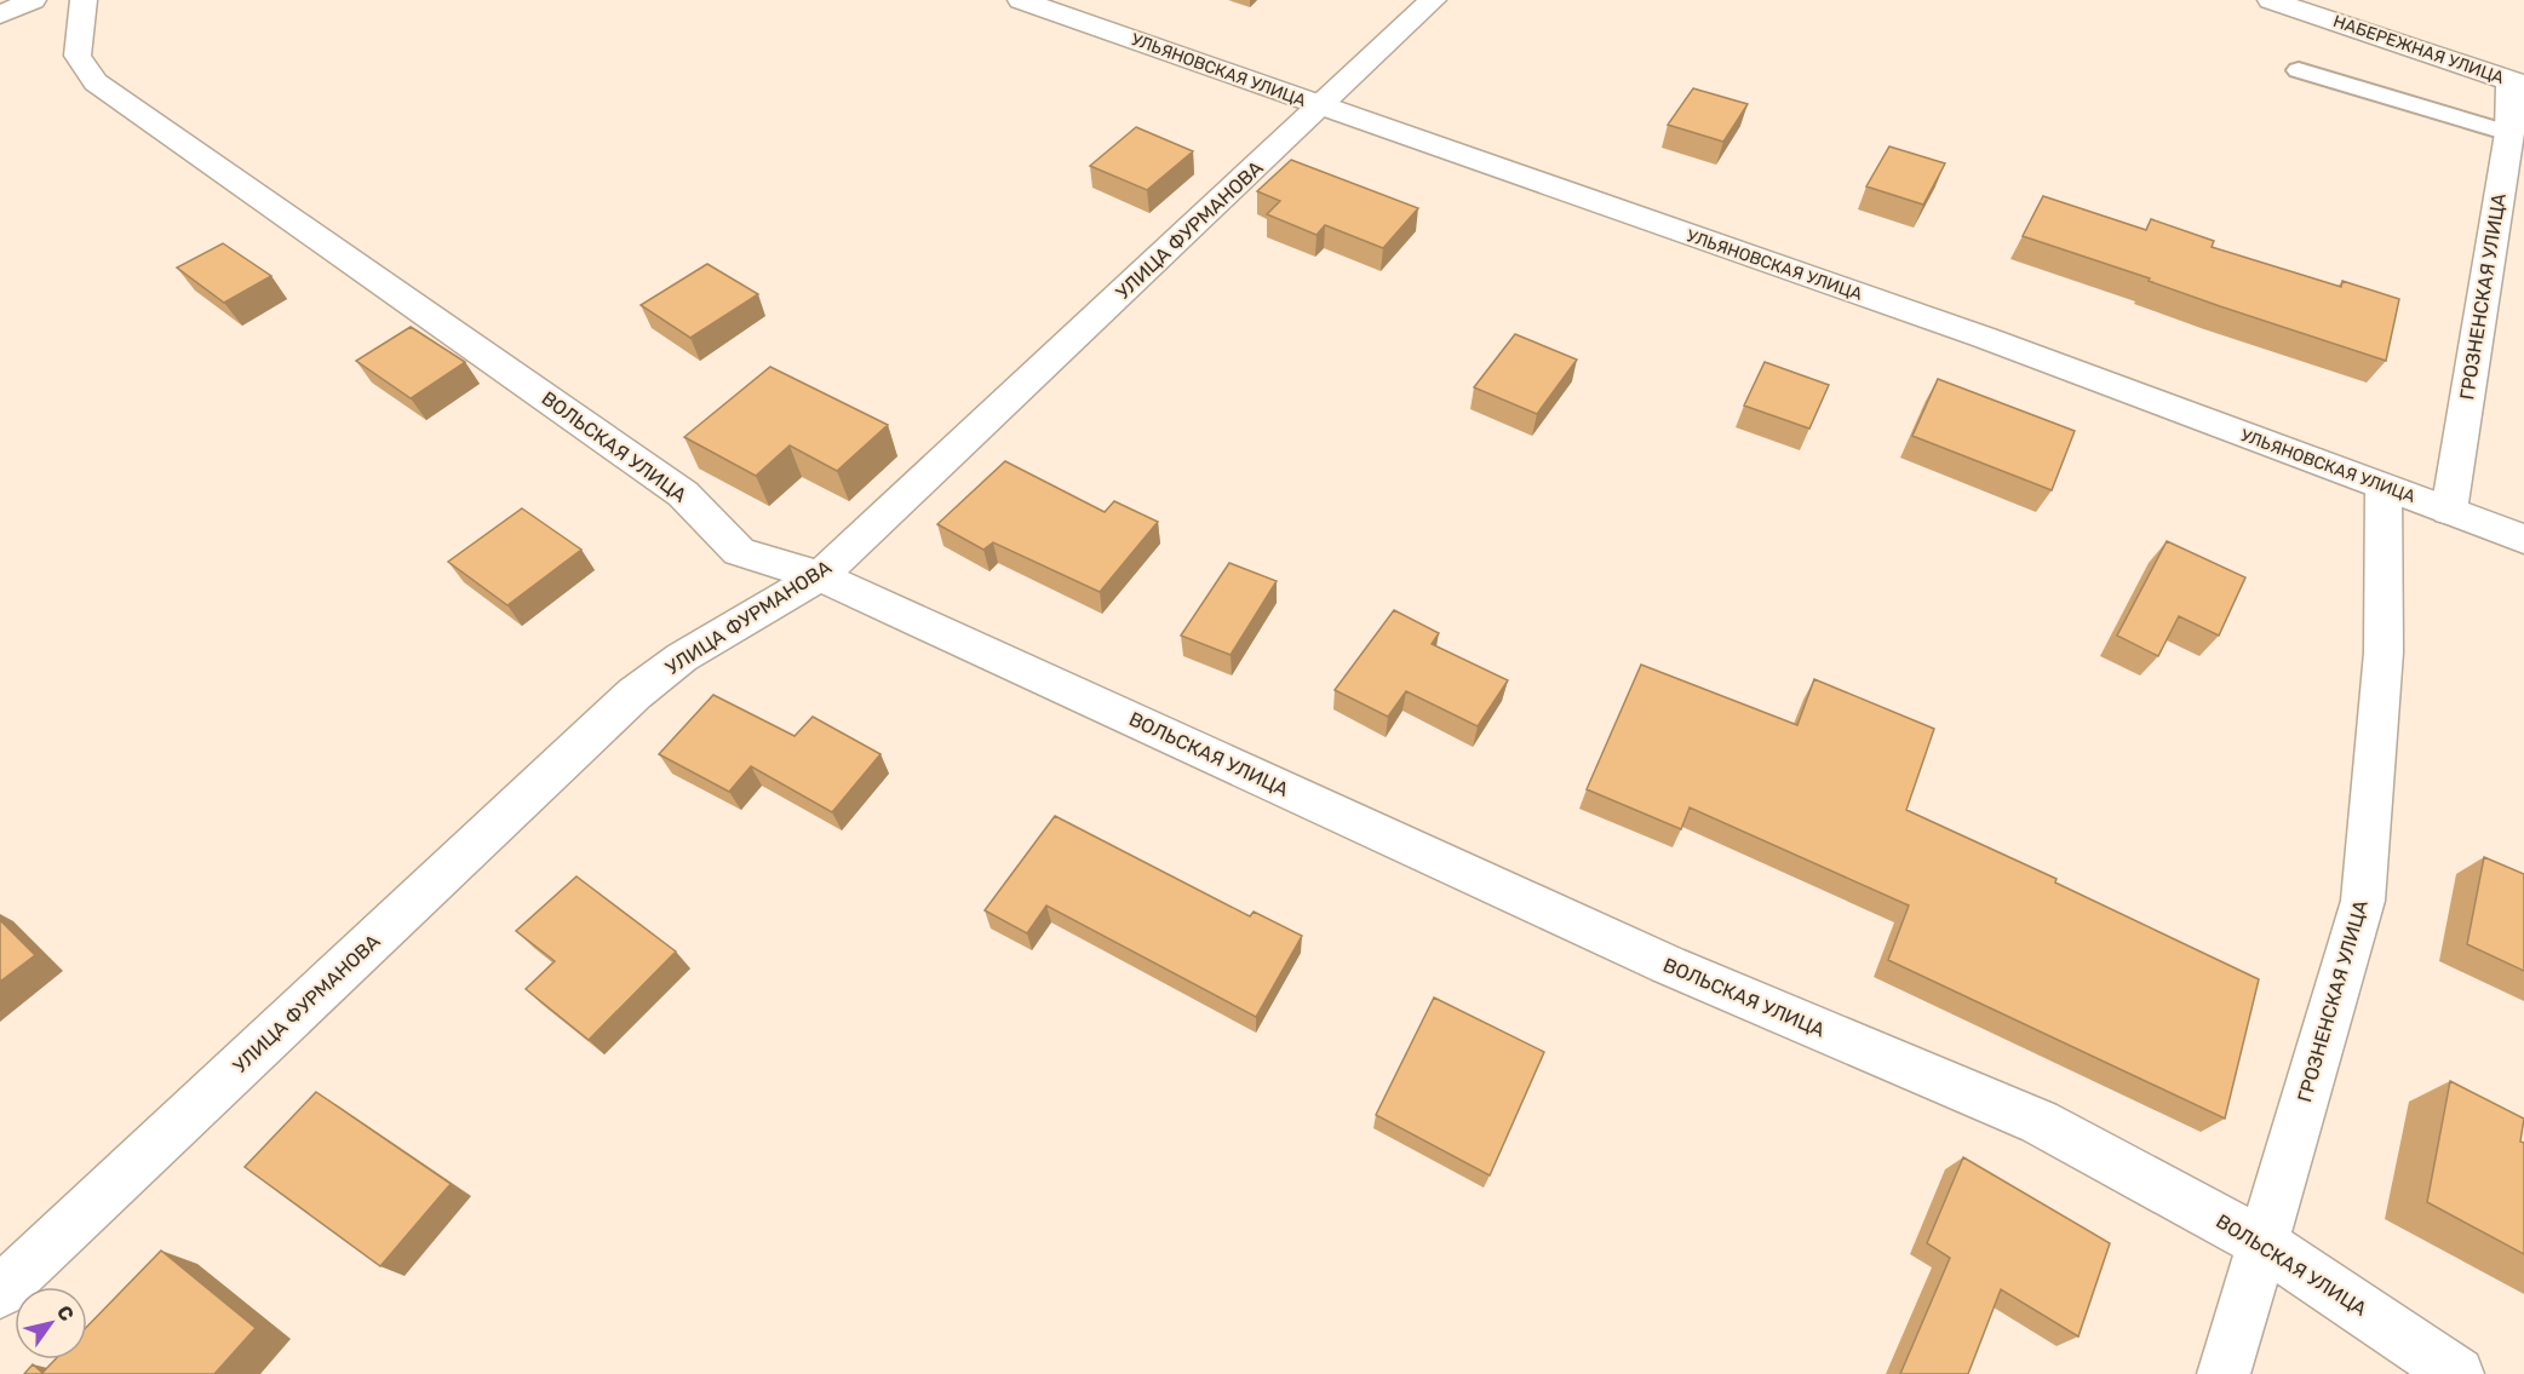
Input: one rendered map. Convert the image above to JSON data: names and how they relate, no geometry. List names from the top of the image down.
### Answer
{
  "streets": {
    "street": [
      "НАБЕРЕЖНАЯ УЛИЦА",
      "УЛЬЯНОВСКАЯ УЛИЦА",
      "УЛИЦА ФУРМАНОВА",
      "ГРОЗНЕНСКАЯ УЛИЦА",
      "ВОЛЬСКАЯ УЛИЦА"
    ]
  },
  "crossings": [
    ["НАБЕРЕЖНАЯ УЛИЦА", "ГРОЗНЕНСКАЯ УЛИЦА"],
    ["УЛЬЯНОВСКАЯ УЛИЦА", "УЛИЦА ФУРМАНОВА"],
    ["УЛЬЯНОВСКАЯ УЛИЦА", "ГРОЗНЕНСКАЯ УЛИЦА"],
    ["УЛИЦА ФУРМАНОВА", "ВОЛЬСКАЯ УЛИЦА"],
    ["ГРОЗНЕНСКАЯ УЛИЦА", "ВОЛЬСКАЯ УЛИЦА"]
  ],
  "north": "top right"
}
